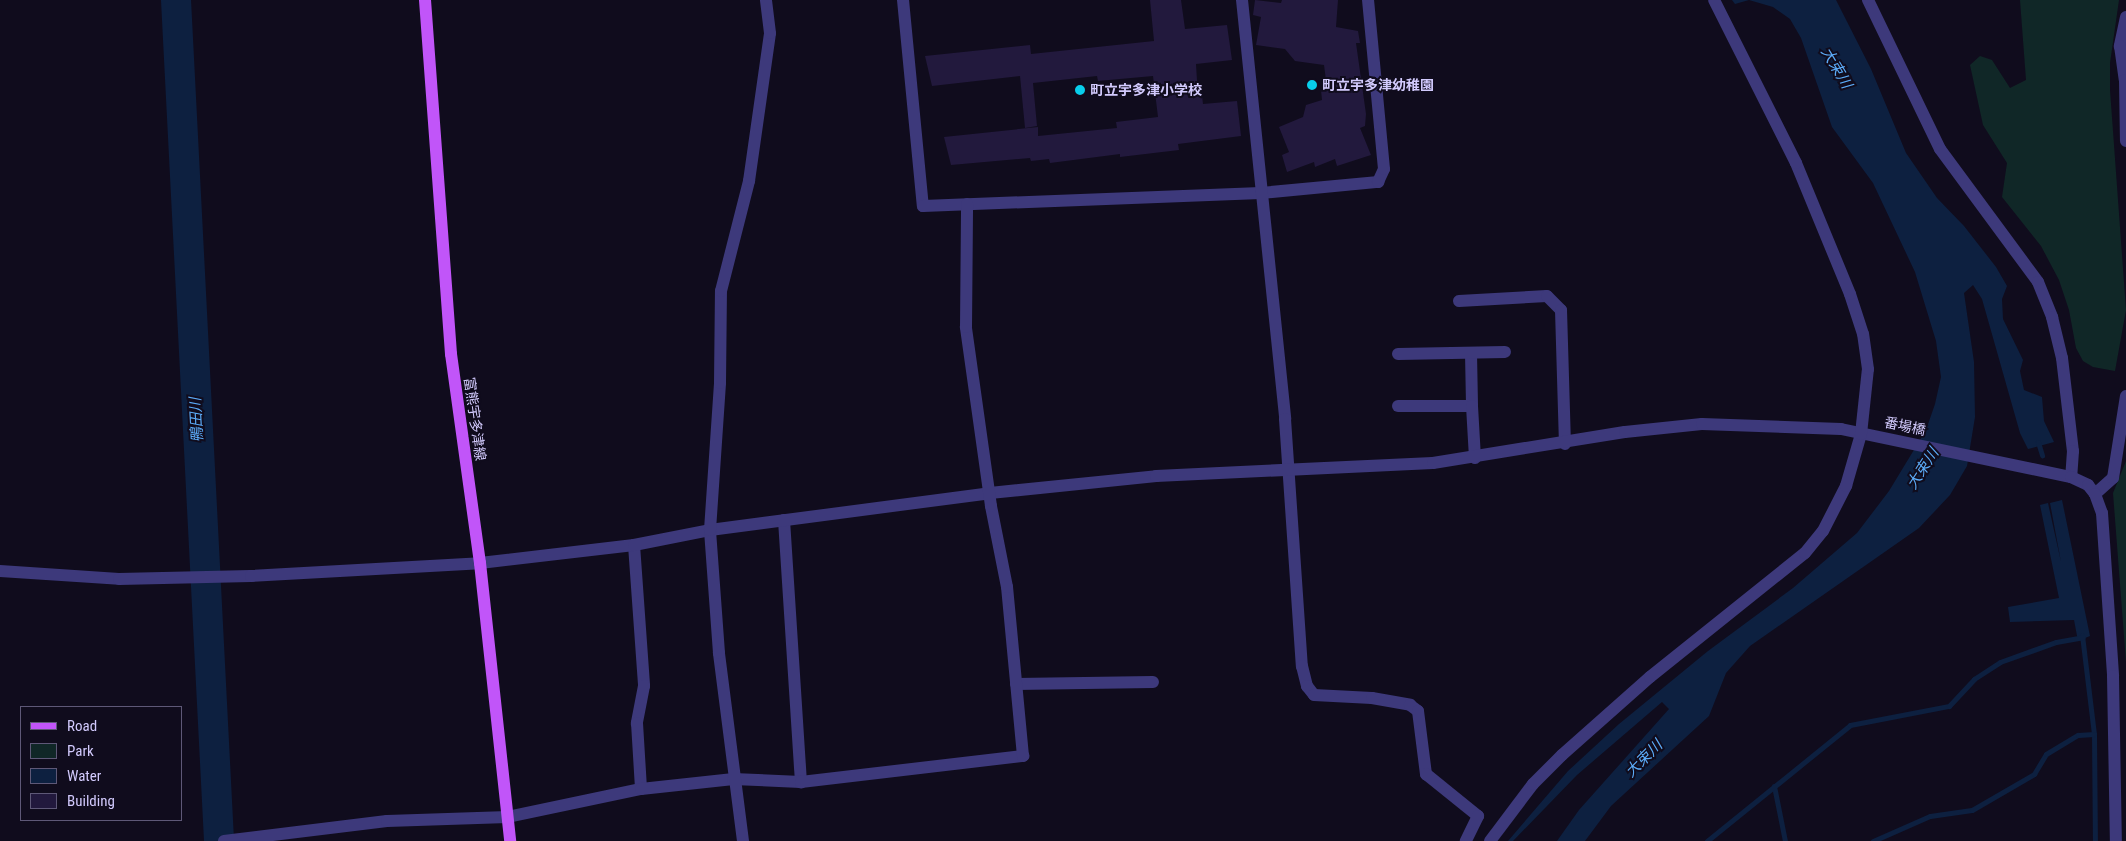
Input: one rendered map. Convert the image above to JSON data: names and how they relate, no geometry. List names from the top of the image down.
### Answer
{
  "streets": {
    "main road": ["富熊宇多津線"],
    "street": ["番場橋"]
  },
  "crossings": [
    ["富熊宇多津線", "番場橋"]
  ],
  "water": ["大束川", "鴨田川"],
  "places": ["町立宇多津幼稚園", "町立宇多津小学校"],
  "legend": [
    "Road",
    "Park",
    "Water",
    "Building"
  ]
}
